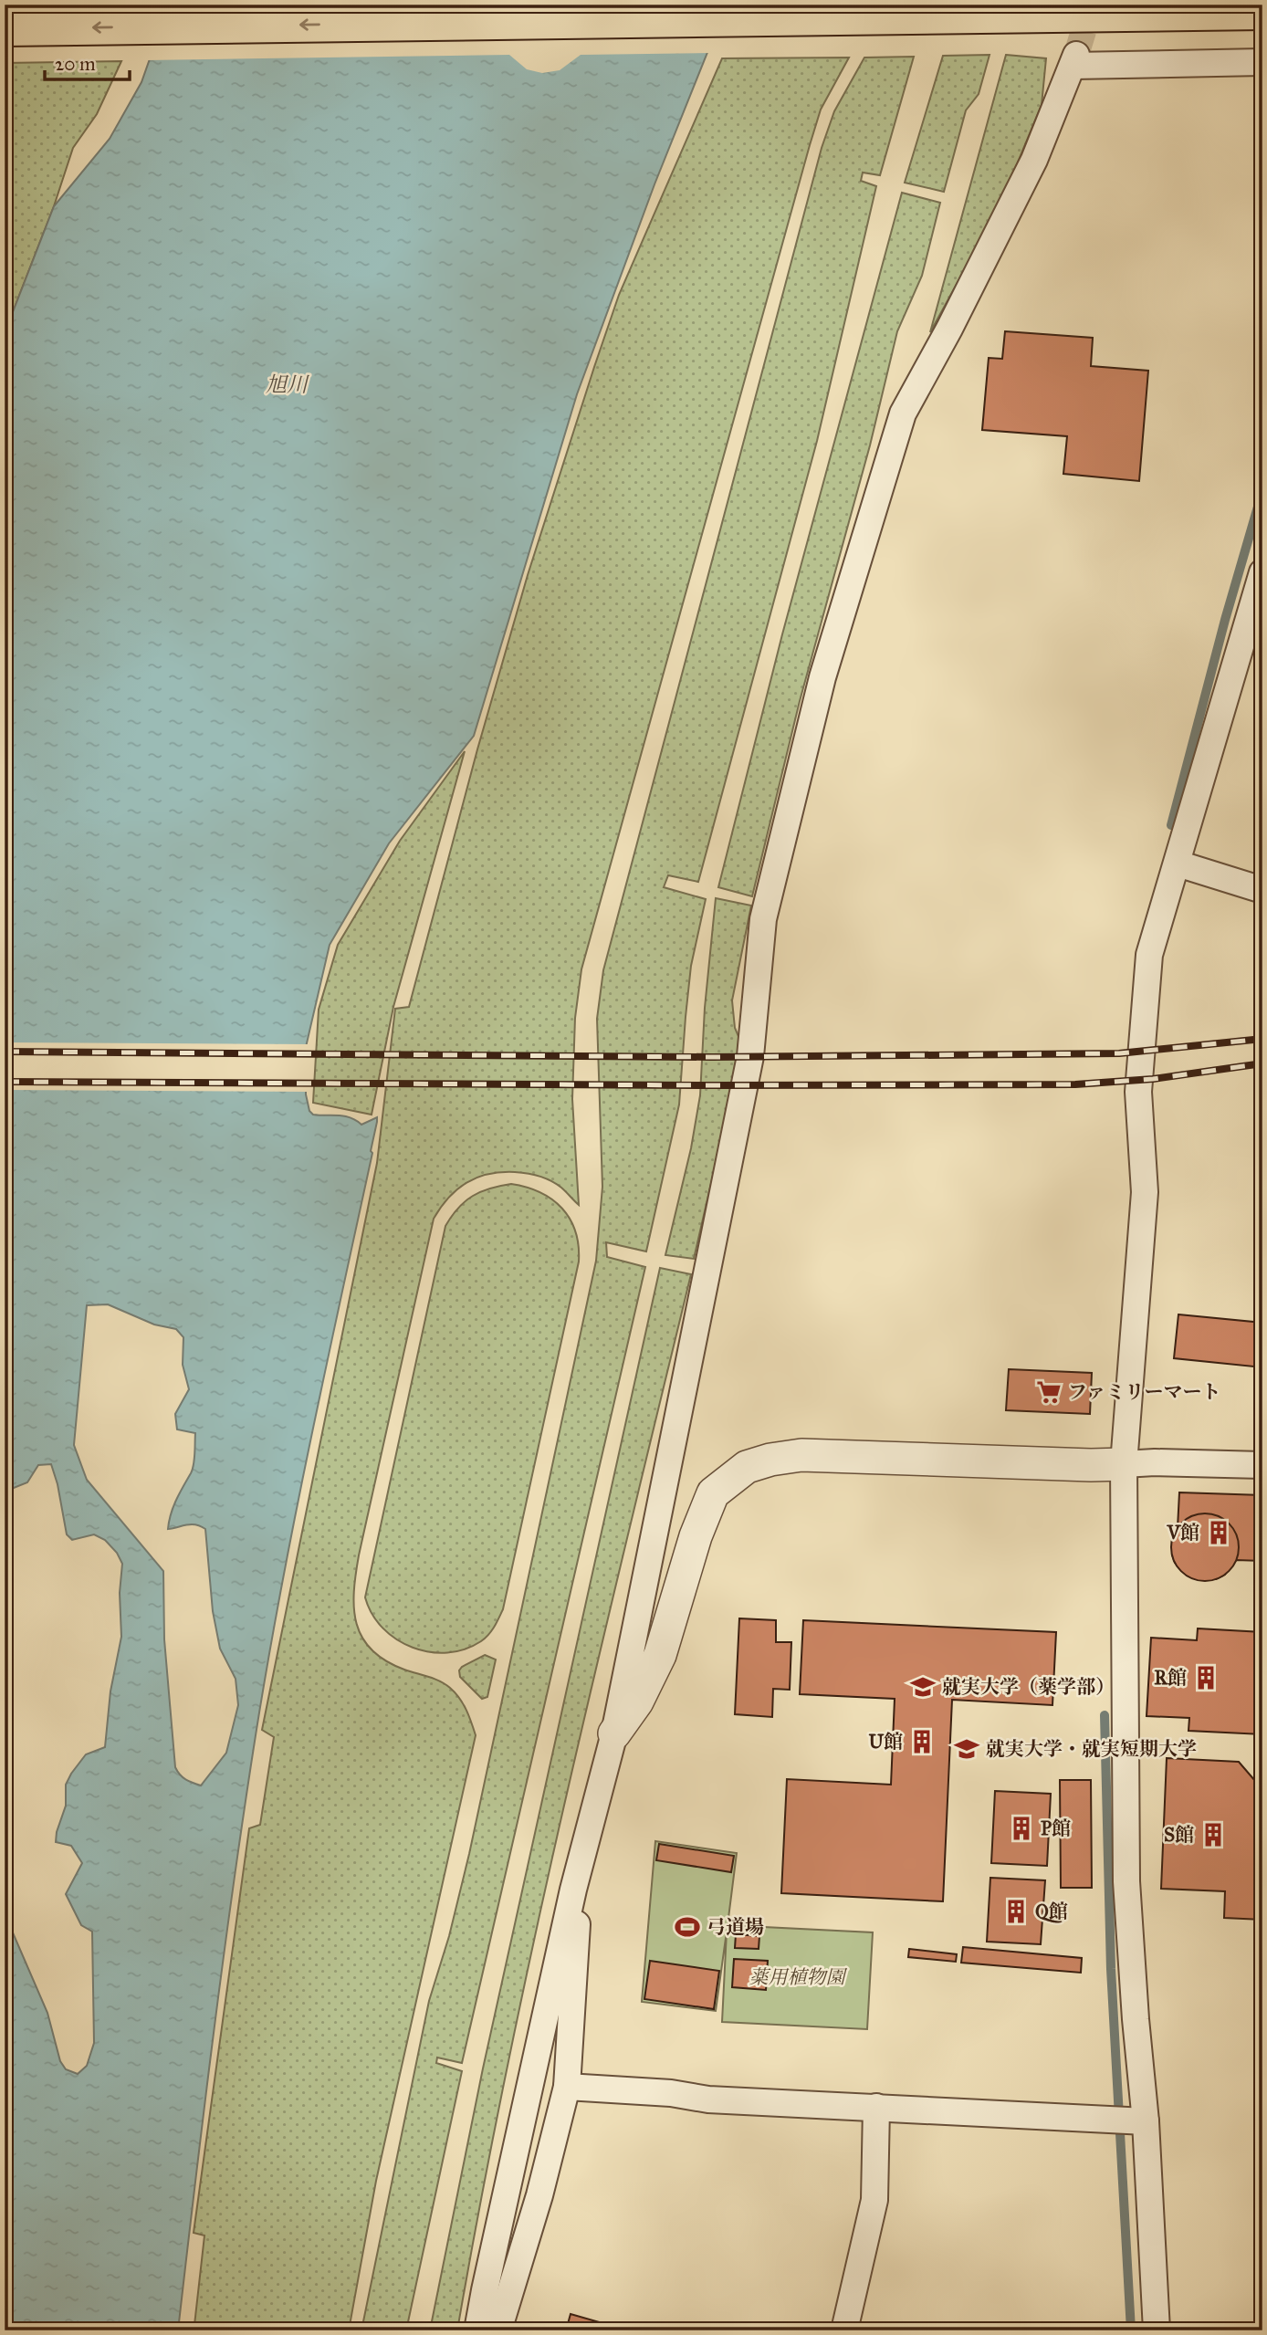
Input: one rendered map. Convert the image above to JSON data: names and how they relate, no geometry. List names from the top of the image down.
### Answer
{
  "water": ["旭川"],
  "parks": ["薬用植物園"],
  "places": {
    "supermarket": ["ファミリーマート"],
    "building": [
      "V館",
      "R館",
      "U館",
      "P館",
      "S館",
      "Q館"
    ],
    "school or university": ["就実大学（薬学部）", "就実大学・就実短期大学"],
    "sports": ["弓道場"]
  },
  "scale_bar": "20 m"
}
